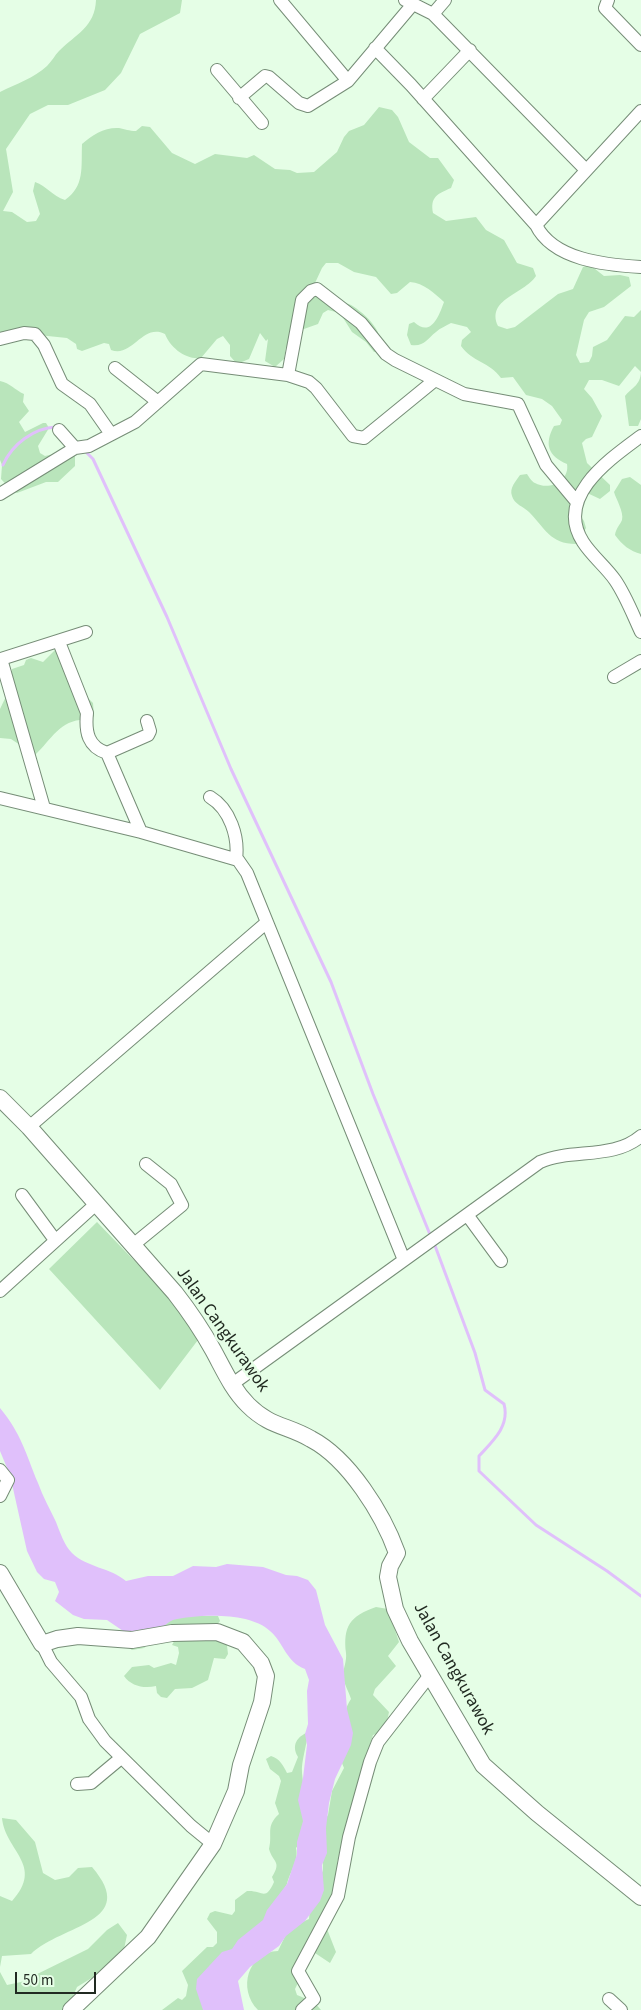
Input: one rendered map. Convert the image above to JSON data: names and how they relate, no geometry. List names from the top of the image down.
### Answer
{
  "streets": {
    "street": ["Jalan Cangkurawok"]
  },
  "scale_bar": "50 m"
}
